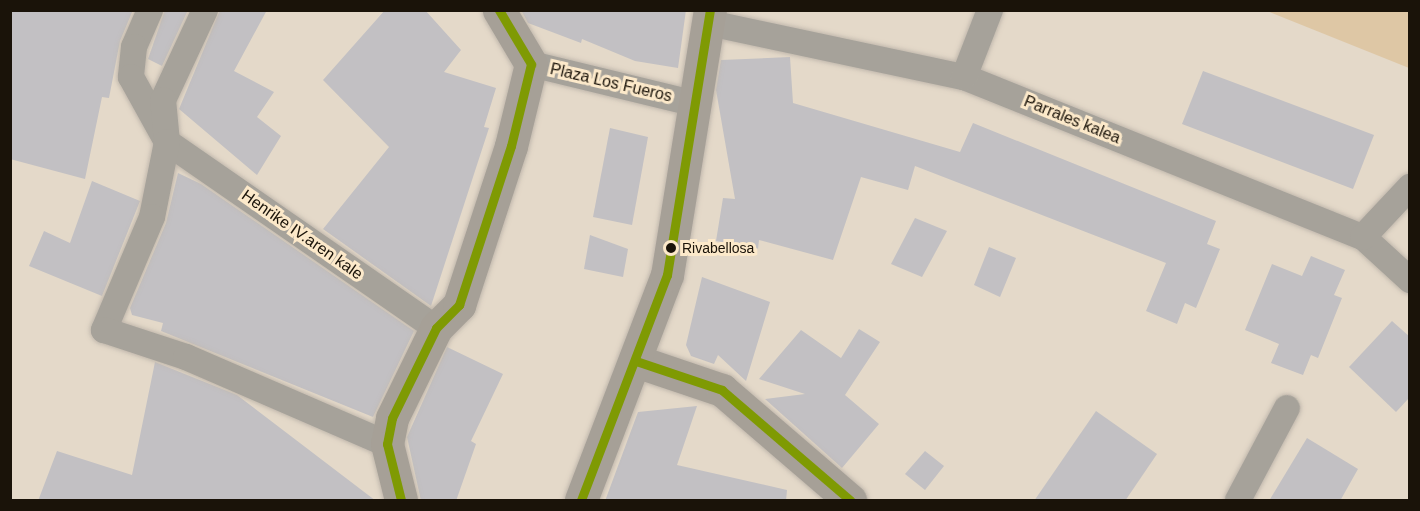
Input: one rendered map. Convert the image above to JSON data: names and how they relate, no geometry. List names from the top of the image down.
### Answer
{
  "streets": {
    "street": ["Plaza Los Fueros", "Parrales kalea", "Henrike IV.aren kale"]
  },
  "places": ["Rivabellosa"]
}
